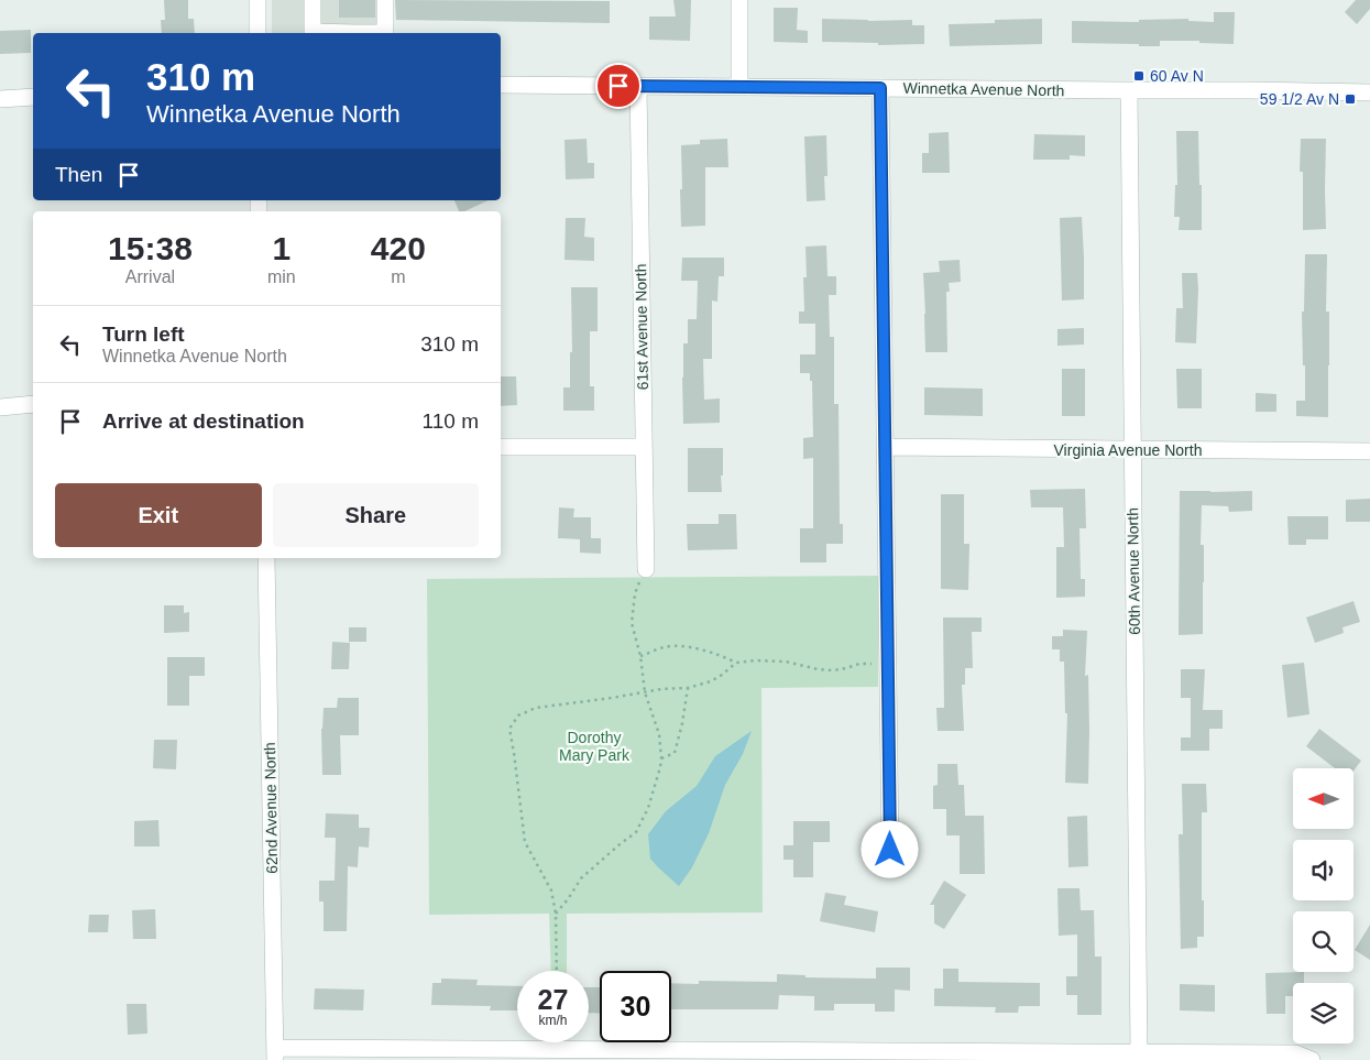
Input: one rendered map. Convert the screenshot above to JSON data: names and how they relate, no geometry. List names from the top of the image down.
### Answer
{
  "streets": {
    "street": [
      "Winnetka Avenue North",
      "61st Avenue North",
      "Virginia Avenue North",
      "60th Avenue North",
      "62nd Avenue North"
    ]
  },
  "crossings": [
    ["Winnetka Avenue North", "61st Avenue North"],
    ["Winnetka Avenue North", "60th Avenue North"],
    ["Virginia Avenue North", "60th Avenue North"]
  ],
  "parks": ["Dorothy Mary Park"],
  "places": {
    "transit": ["60 Av N", "59 1/2 Av N"]
  },
  "north": "left",
  "page": {
    "turn": ["310 m", "Winnetka Avenue North"],
    "then": "Then",
    "eta": [
      "15:38",
      "Arrival",
      "1",
      "min",
      "420",
      "m"
    ],
    "list": [
      {
        "name": "Turn left",
        "note": "Winnetka Avenue North",
        "value": "310 m"
      },
      {
        "name": "Arrive at destination",
        "value": "110 m"
      }
    ],
    "buttons": ["Exit", "Share"],
    "speed": "27 km/h",
    "limit": "30"
  }
}
